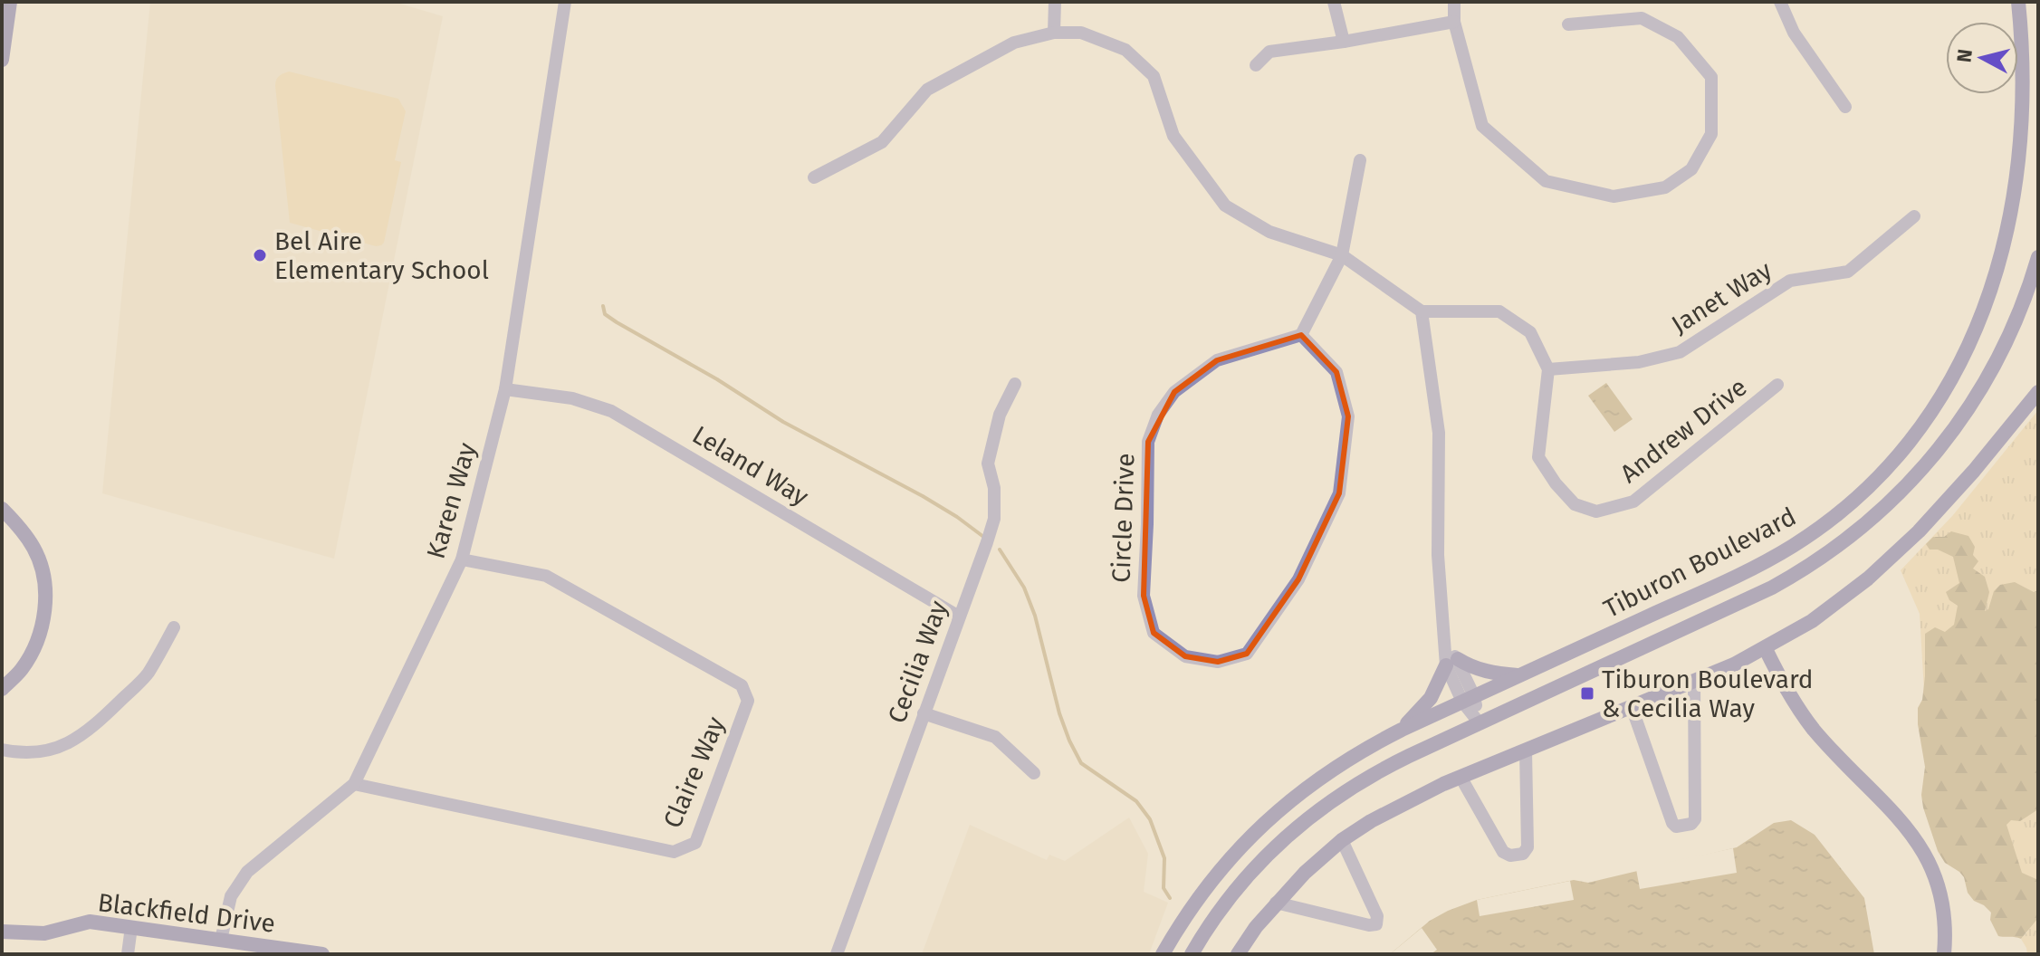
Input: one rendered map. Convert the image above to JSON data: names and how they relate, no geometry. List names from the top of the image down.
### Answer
{
  "streets": {
    "main road": ["Tiburon Boulevard", "Blackfield Drive"],
    "street": [
      "Janet Way",
      "Andrew Drive",
      "Leland Way",
      "Karen Way",
      "Circle Drive",
      "Cecilia Way",
      "Claire Way"
    ]
  },
  "crossings": [
    ["Janet Way", "Andrew Drive"],
    ["Leland Way", "Karen Way"],
    ["Leland Way", "Cecilia Way"],
    ["Karen Way", "Claire Way"],
    ["Karen Way", "Blackfield Drive"]
  ],
  "places": {
    "other": ["Bel Aire Elementary School"],
    "transit": ["Tiburon Boulevard & Cecilia Way"]
  },
  "north": "left"
}
